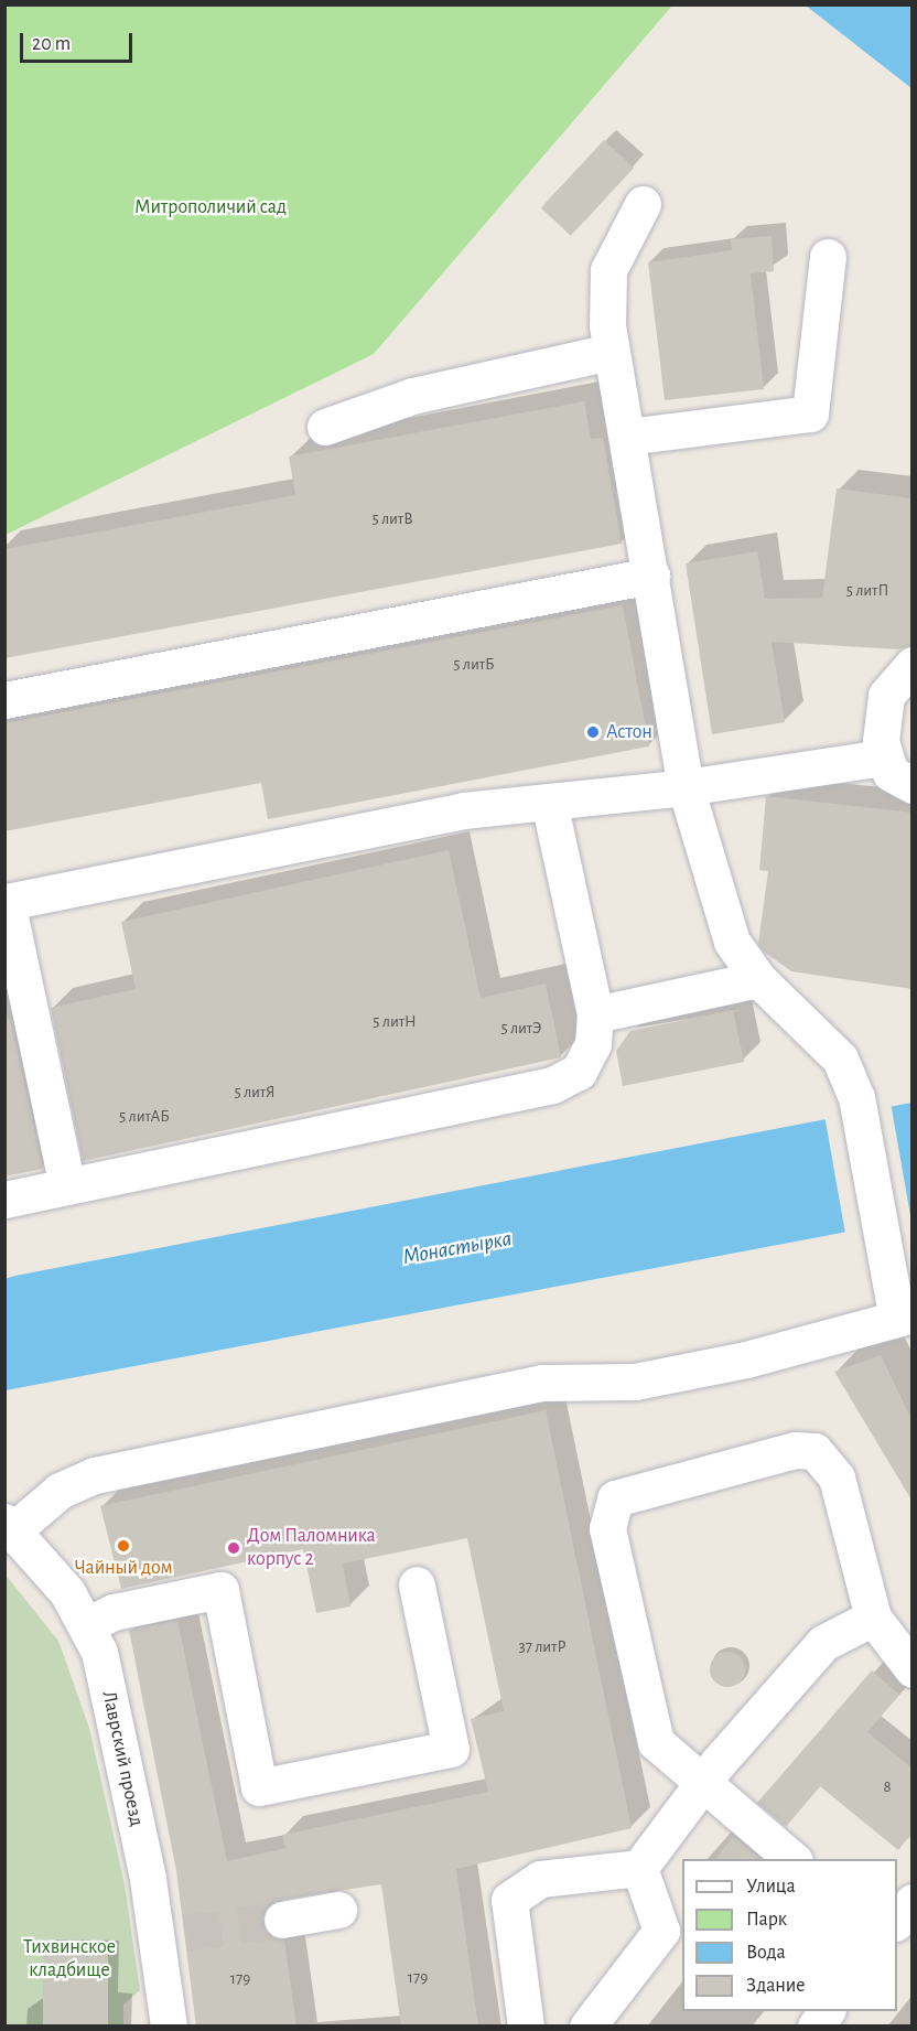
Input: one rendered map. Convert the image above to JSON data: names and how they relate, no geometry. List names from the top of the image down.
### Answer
{
  "streets": {
    "street": ["Лаврский проезд"]
  },
  "water": ["Монастырка"],
  "parks": ["Митрополичий сад", "Тихвинское кладбище"],
  "places": ["Астон", "Чайный дом", "Дом Паломника корпус 2"],
  "house_numbers": [
    "5 литВ",
    "5 литП",
    "5 литБ",
    "5 литН",
    "5 литЭ",
    "5 литЯ",
    "5 литАБ",
    "37 литР",
    "8",
    "179",
    "179"
  ],
  "legend": [
    "Улица",
    "Парк",
    "Вода",
    "Здание"
  ],
  "scale_bar": "20 m"
}
